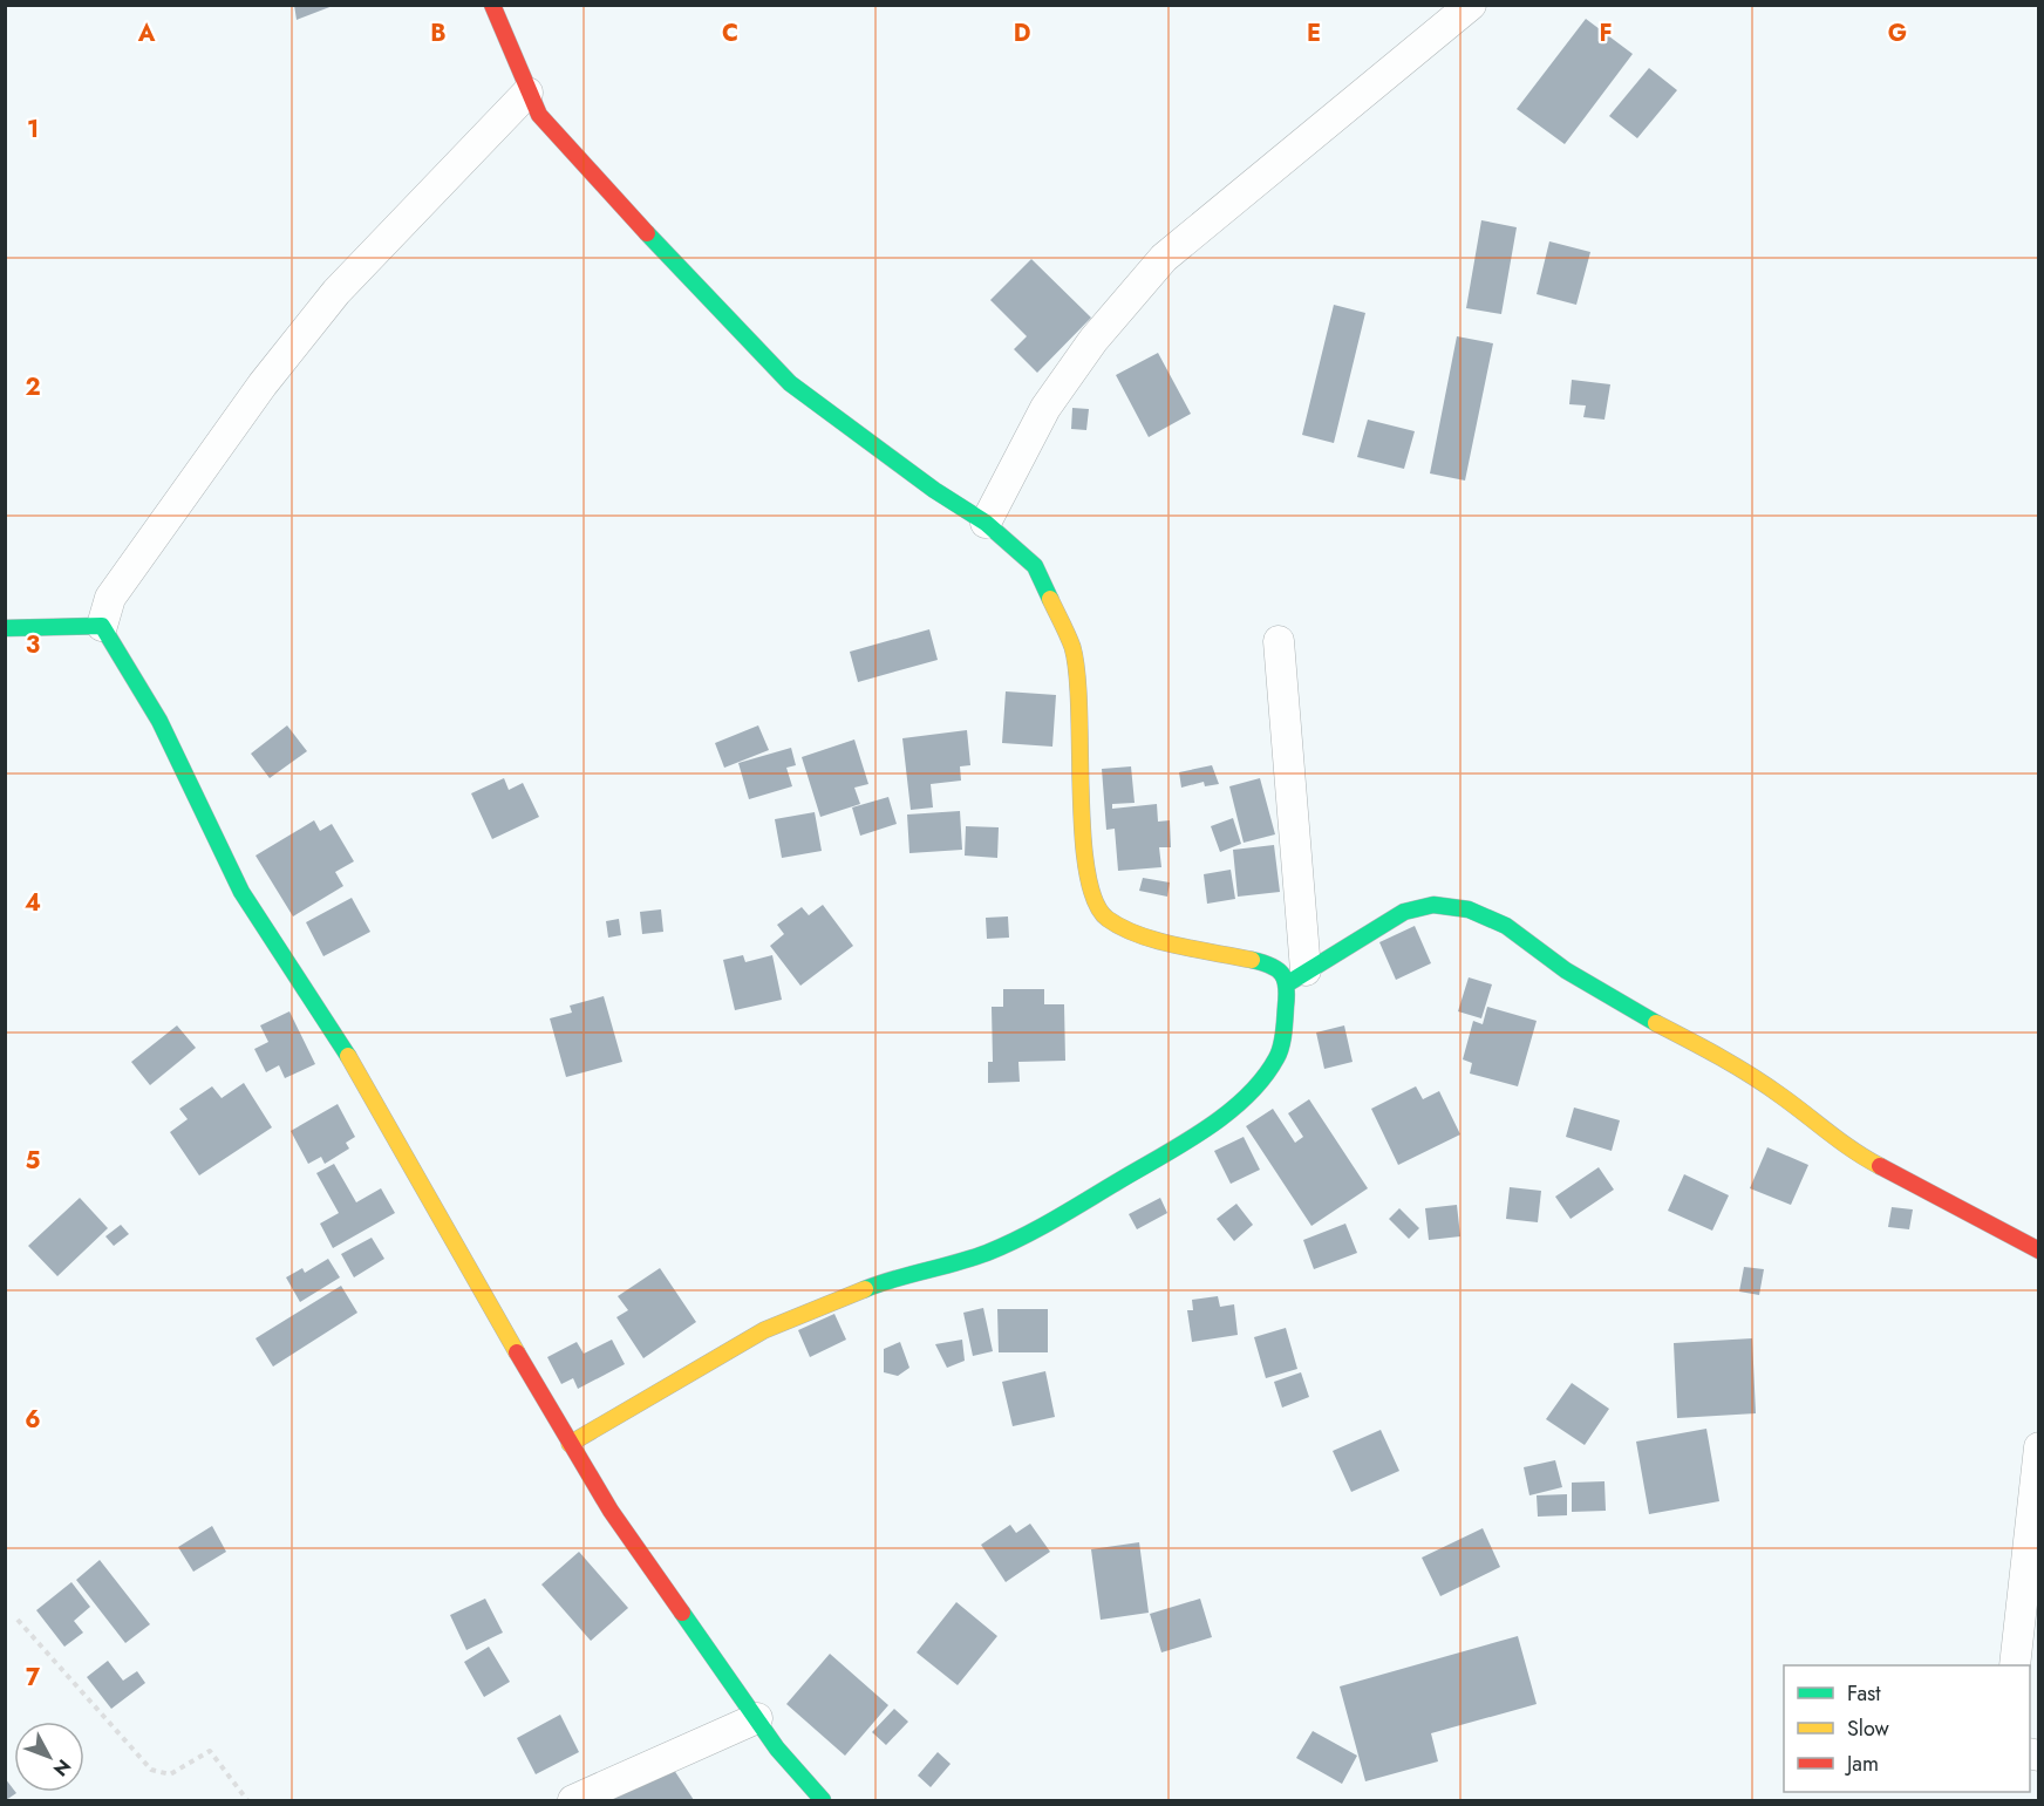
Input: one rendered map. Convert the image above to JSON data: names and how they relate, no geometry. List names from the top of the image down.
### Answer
{
  "legend": ["Fast", "Slow", "Jam"],
  "north": "bottom right",
  "grid": {
    "columns": [
      "A",
      "B",
      "C",
      "D",
      "E",
      "F",
      "G"
    ],
    "rows": [
      "1",
      "2",
      "3",
      "4",
      "5",
      "6",
      "7"
    ]
  }
}
